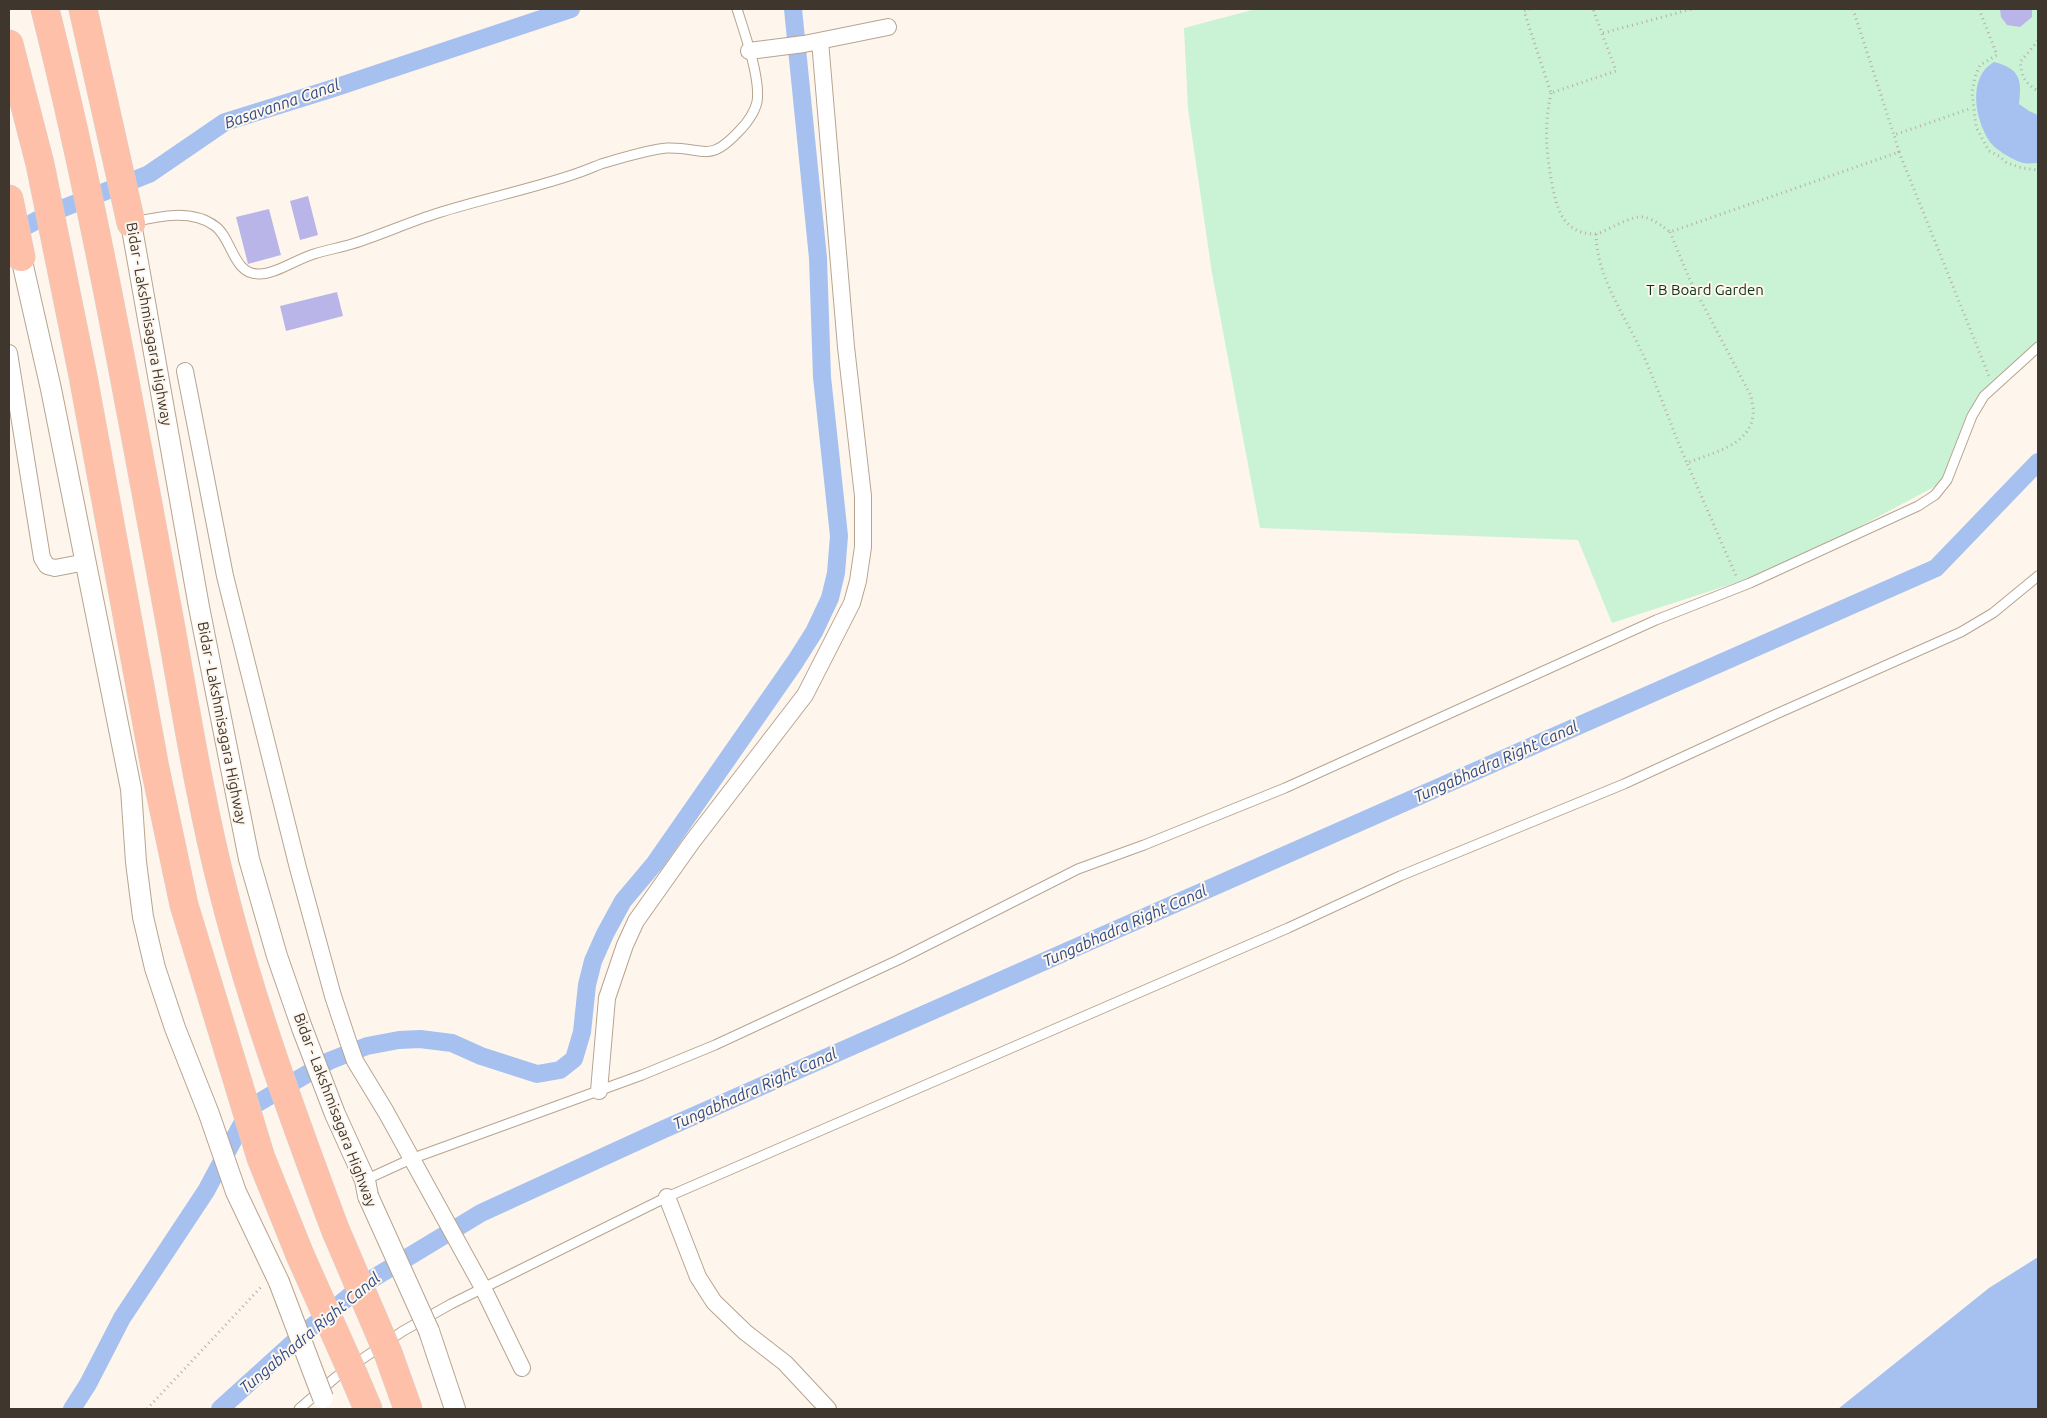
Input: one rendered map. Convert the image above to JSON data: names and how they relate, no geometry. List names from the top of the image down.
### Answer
{
  "streets": {
    "highway": ["Bidar - Lakshmisagara Highway"]
  },
  "water": ["Basavanna Canal", "Tungabhadra Right Canal"],
  "parks": ["T B Board Garden"]
}
